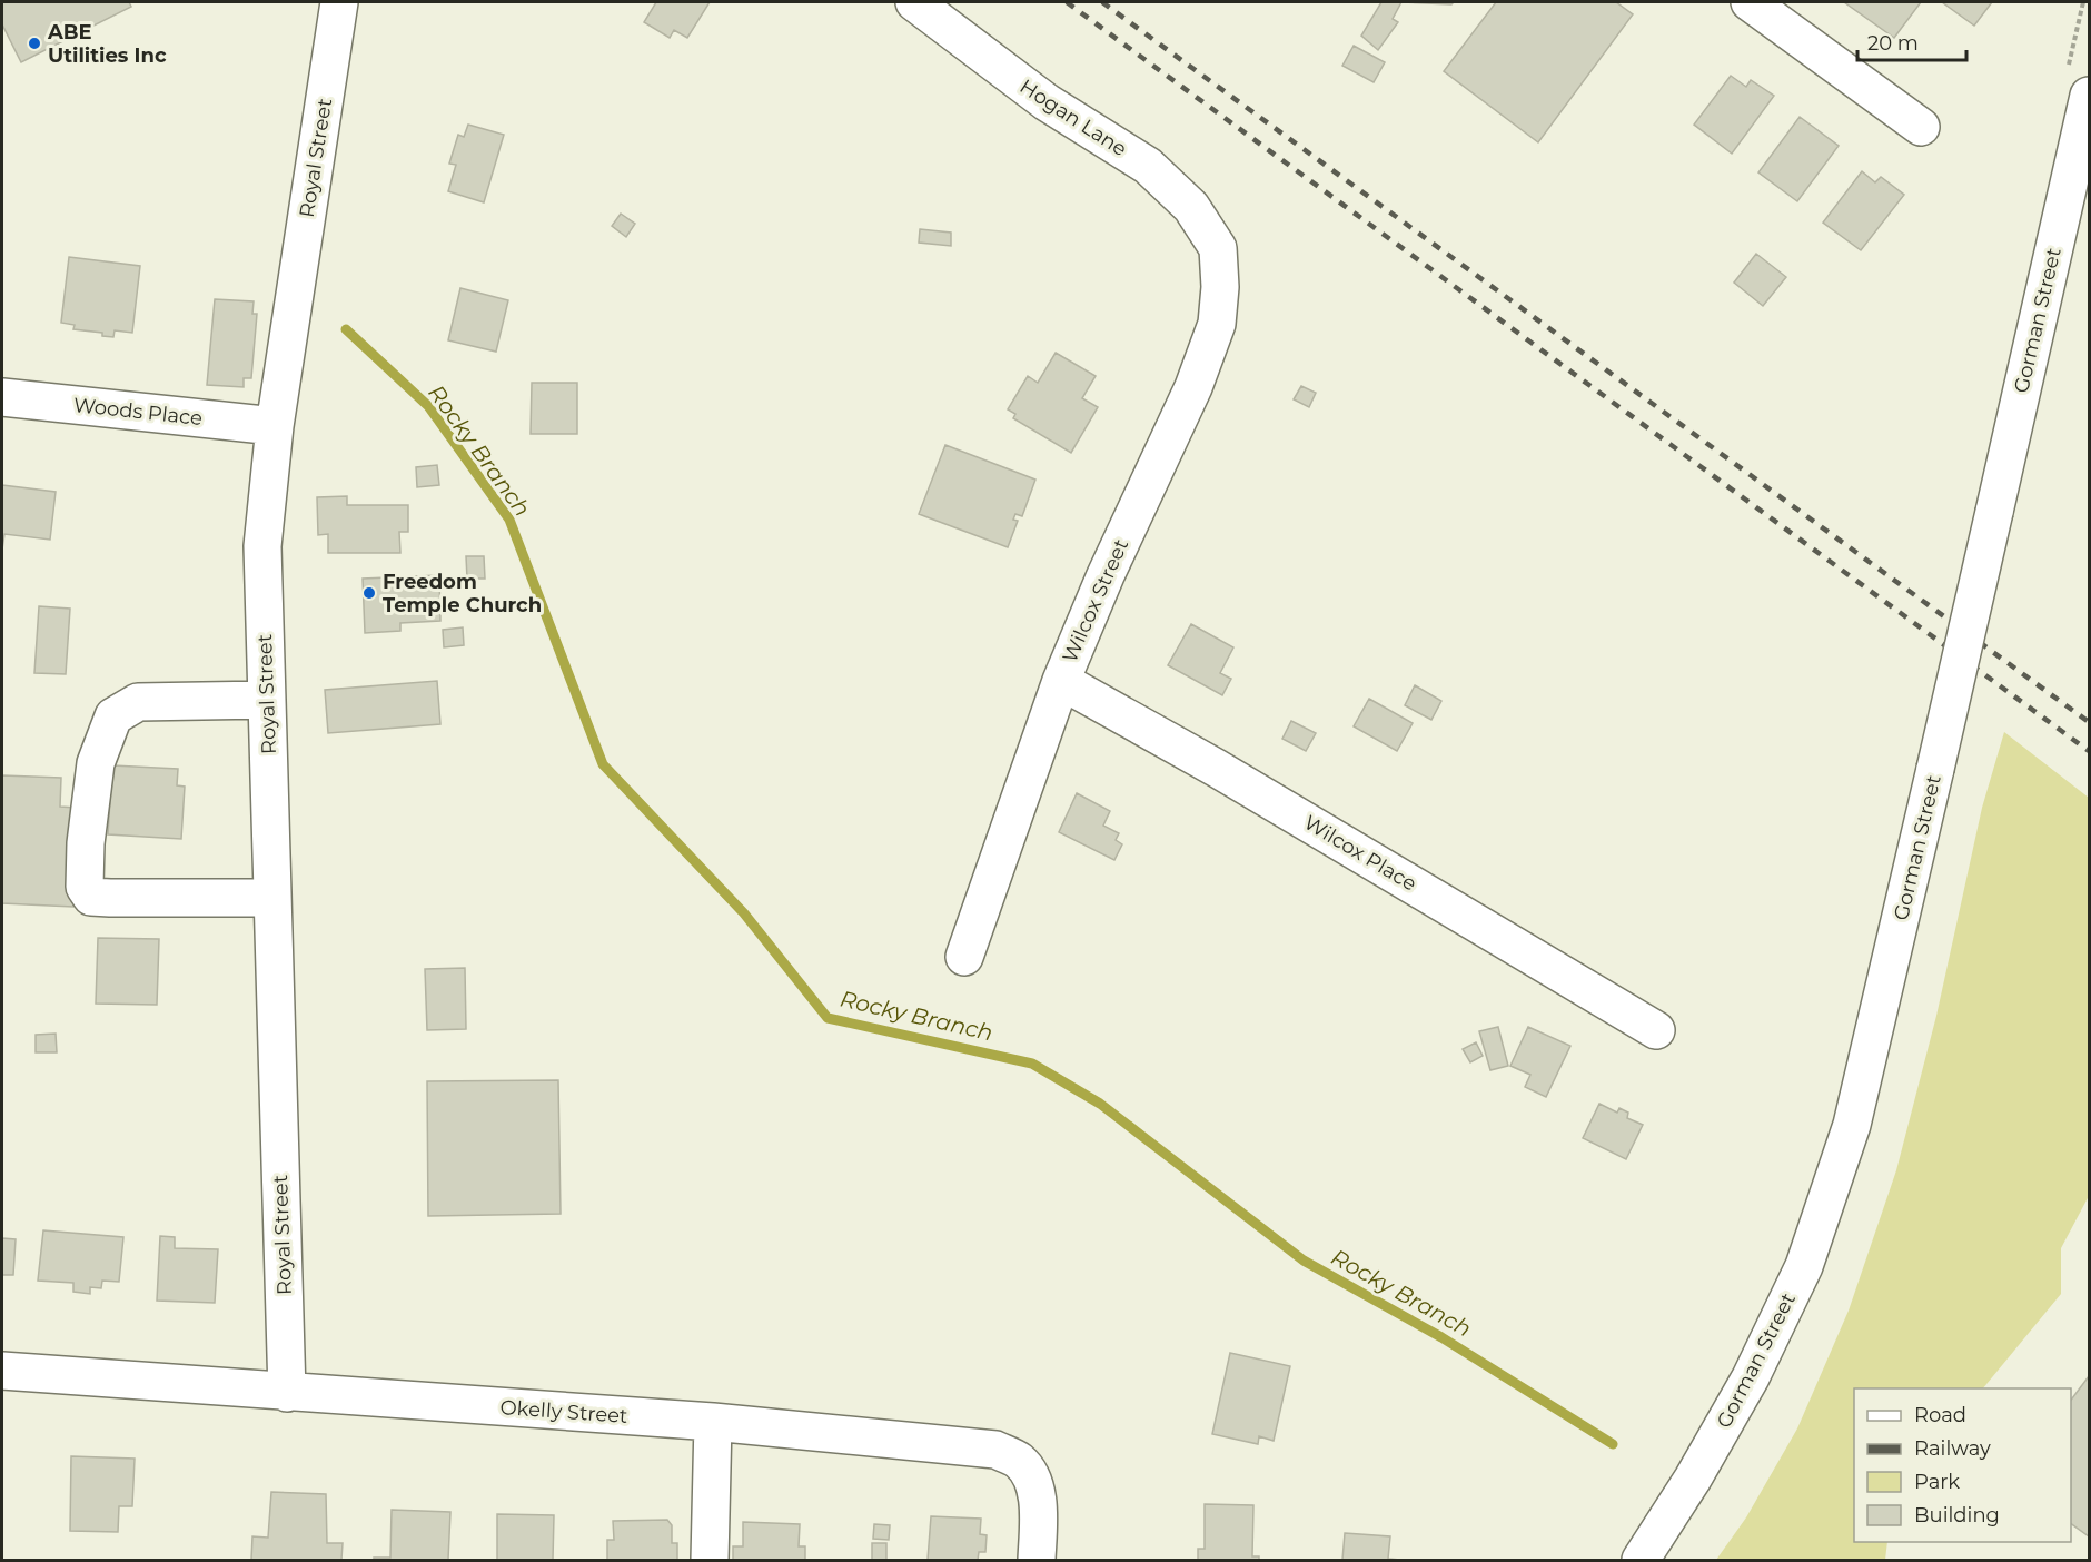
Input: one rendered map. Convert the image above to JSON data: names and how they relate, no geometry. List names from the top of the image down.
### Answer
{
  "streets": {
    "street": [
      "Hogan Lane",
      "Royal Street",
      "Gorman Street",
      "Woods Place",
      "Wilcox Street",
      "Wilcox Place",
      "Okelly Street"
    ]
  },
  "crossings": [
    ["Hogan Lane", "Wilcox Street"],
    ["Royal Street", "Woods Place"],
    ["Royal Street", "Okelly Street"],
    ["Wilcox Street", "Wilcox Place"]
  ],
  "water": ["Rocky Branch"],
  "places": ["ABE Utilities Inc", "Freedom Temple Church"],
  "legend": [
    "Road",
    "Railway",
    "Park",
    "Building"
  ],
  "scale_bar": "20 m"
}
